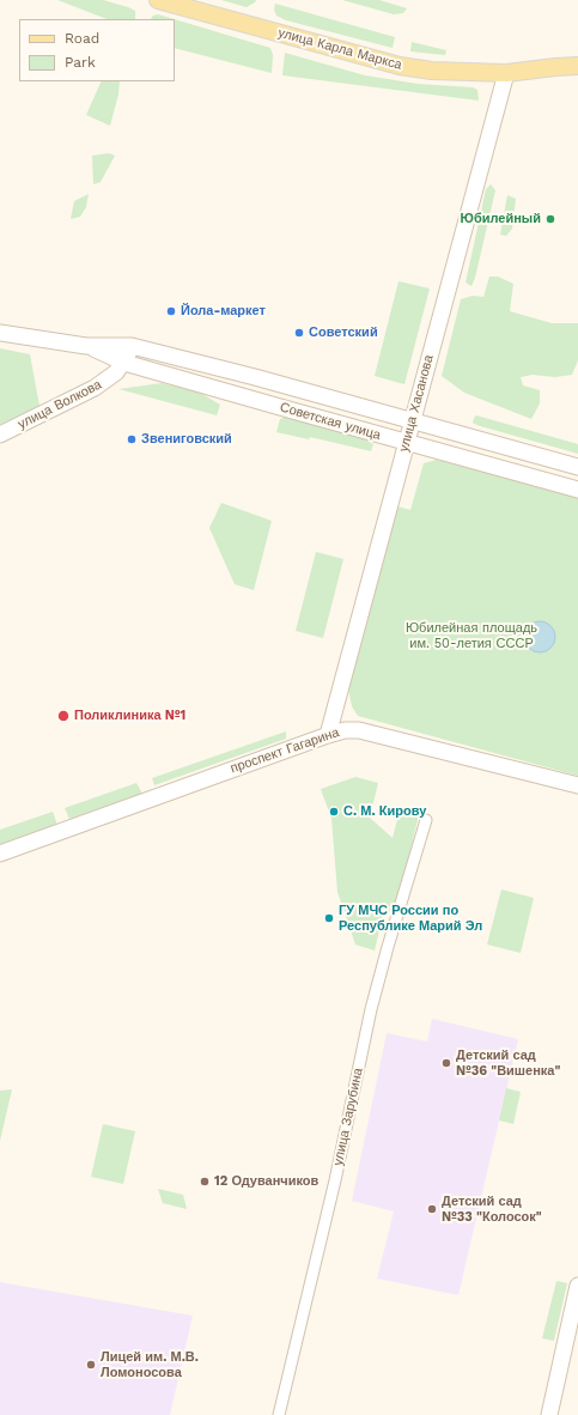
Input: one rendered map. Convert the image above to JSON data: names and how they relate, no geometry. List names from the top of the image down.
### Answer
{
  "streets": {
    "main road": ["улица Карла Маркса"],
    "street": [
      "улица Хасанова",
      "улица Волкова",
      "Советская улица",
      "проспект Гагарина",
      "улица Зарубина"
    ]
  },
  "crossings": [
    ["улица Карла Маркса", "улица Хасанова"],
    ["улица Хасанова", "Советская улица"],
    ["улица Хасанова", "проспект Гагарина"],
    ["улица Волкова", "Советская улица"]
  ],
  "parks": ["Юбилейная площадь им. 50-летия СССР"],
  "places": [
    "Юбилейный",
    "Йола-маркет",
    "Советский",
    "Звениговский",
    "Поликлиника №1",
    "С. М. Кирову",
    "ГУ МЧС России по Республике Марий Эл",
    "Детский сад №36 \"Вишенка\"",
    "12 Одуванчиков",
    "Детский сад №33 \"Колосок\"",
    "Лицей им. М.В. Ломоносова"
  ],
  "legend": ["Road", "Park"]
}
